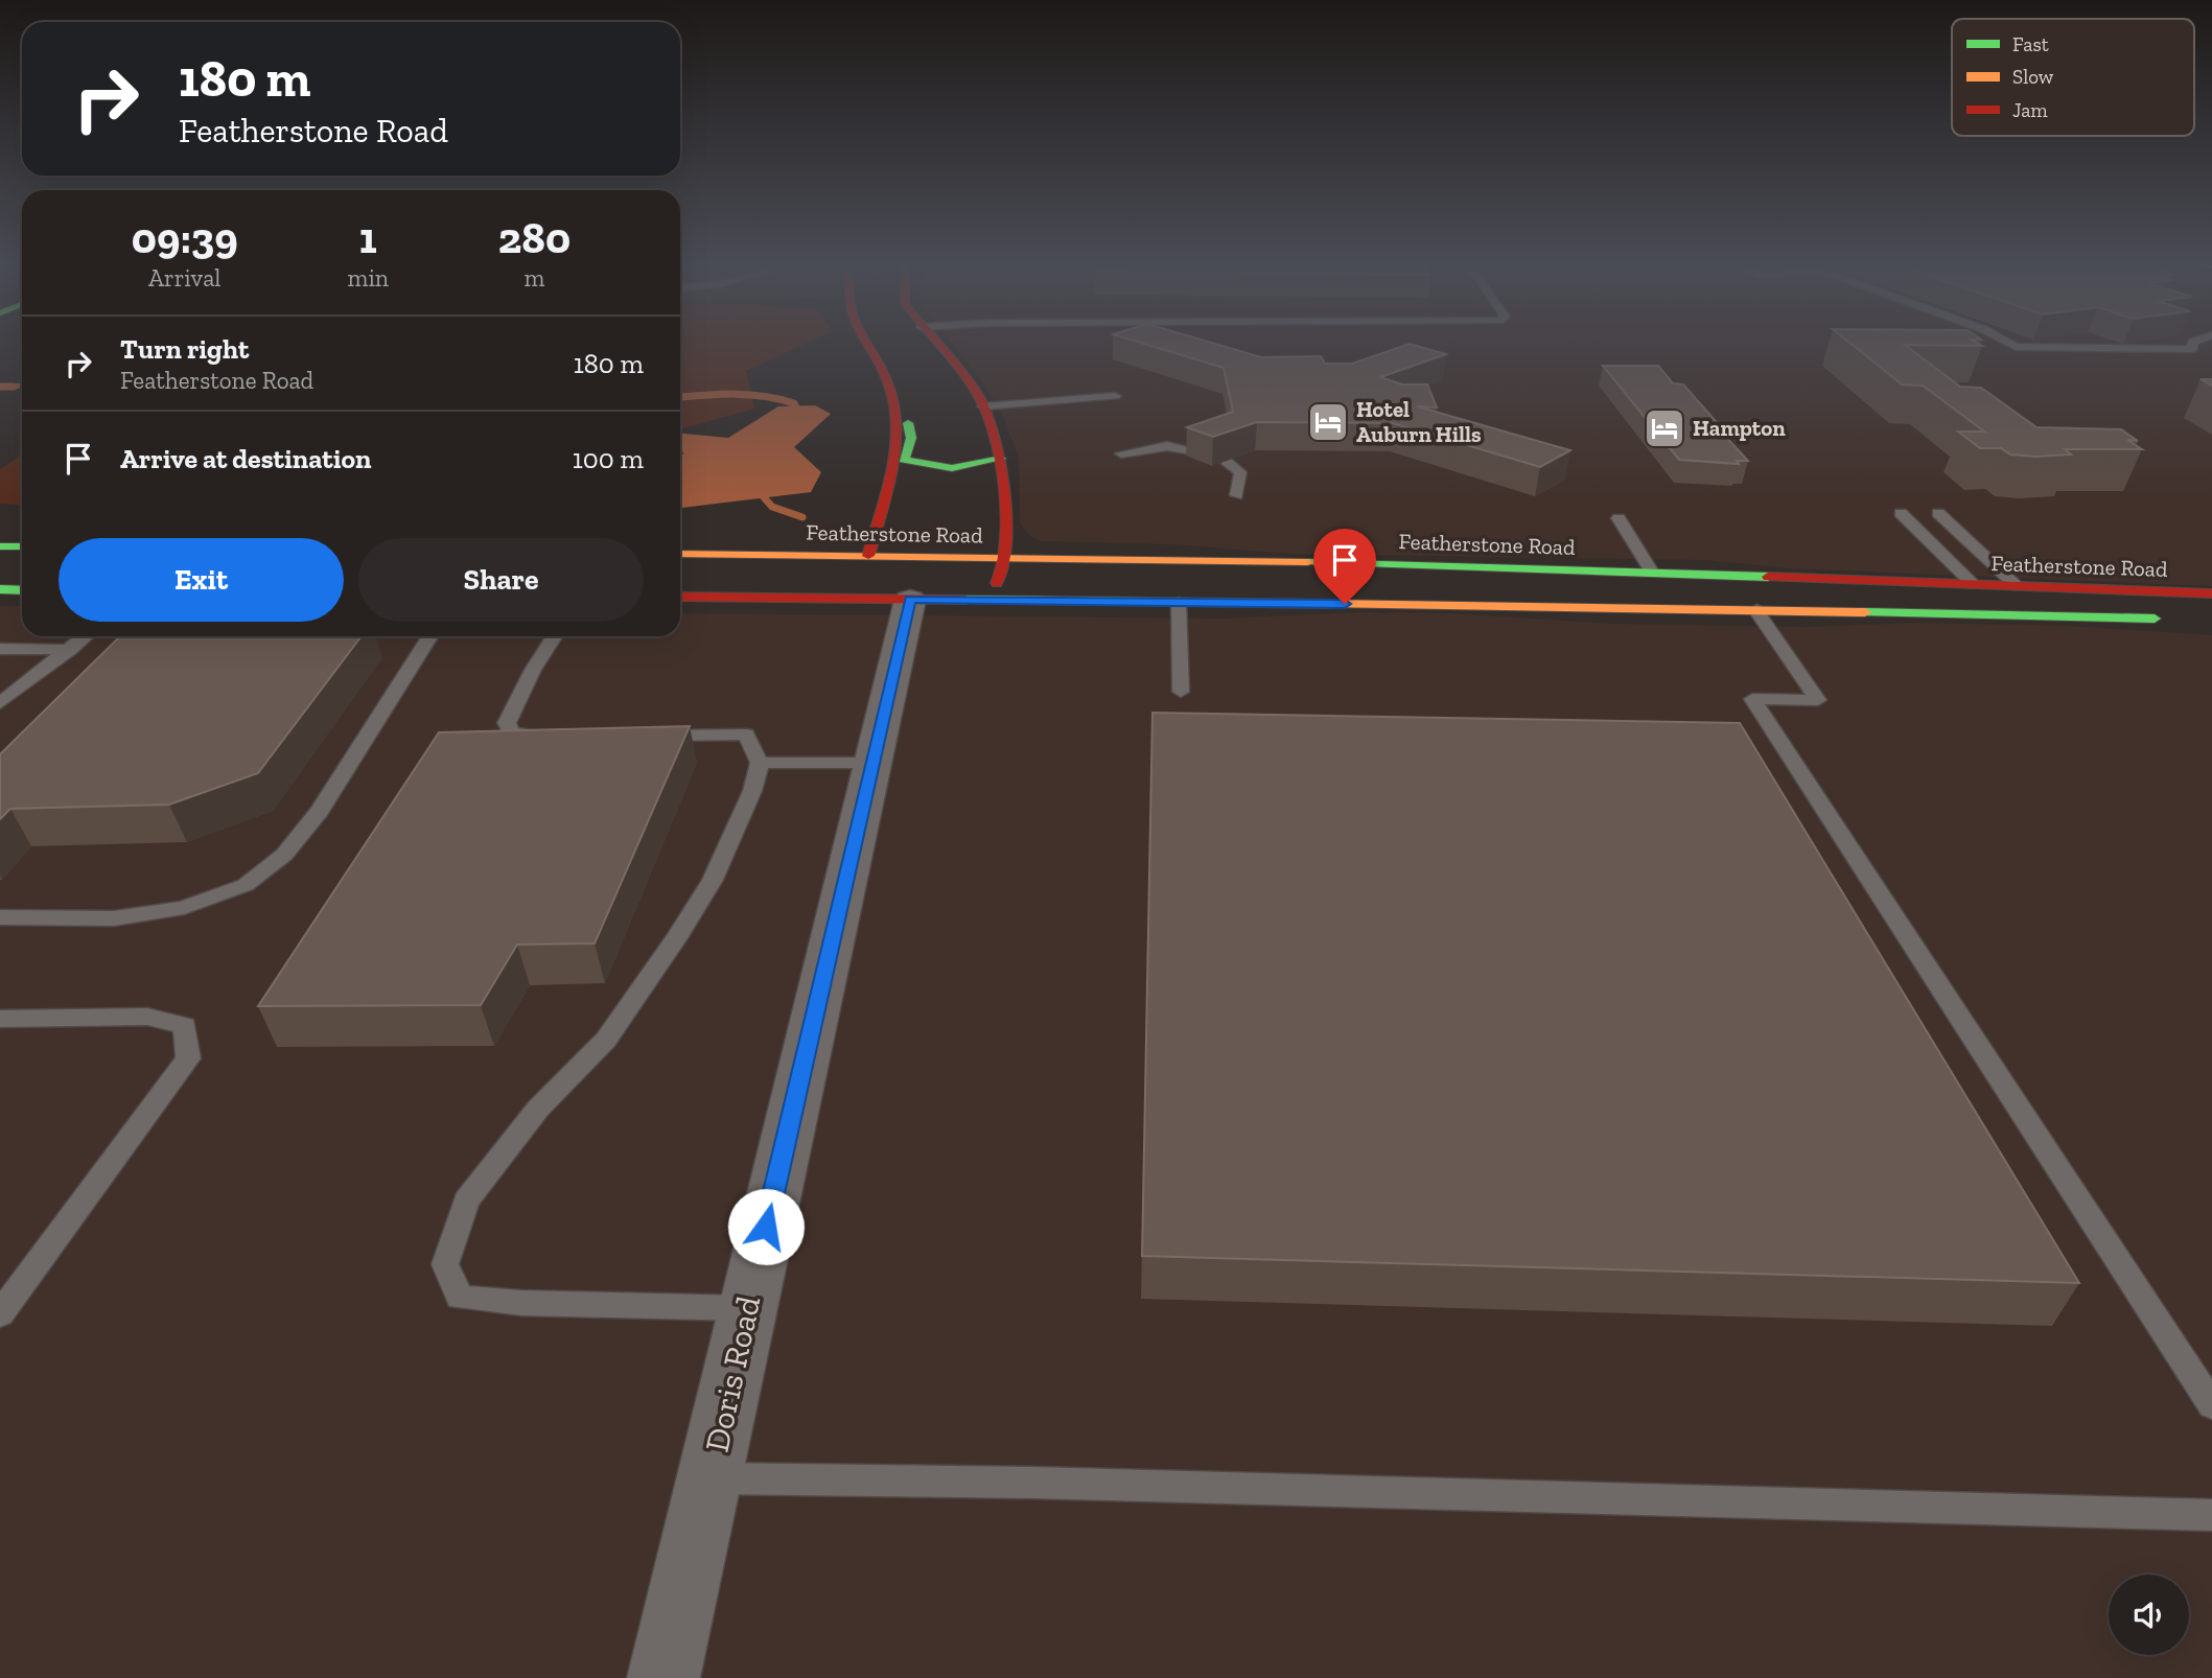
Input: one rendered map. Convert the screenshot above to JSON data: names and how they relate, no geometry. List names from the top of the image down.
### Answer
{
  "streets": {
    "main road": ["Featherstone Road"],
    "street": ["Doris Road"]
  },
  "crossings": [
    ["Featherstone Road", "Doris Road"]
  ],
  "places": {
    "hotel": ["Hotel Auburn Hills", "Hampton"]
  },
  "legend": ["Fast", "Slow", "Jam"],
  "page": {
    "turn": ["180 m", "Featherstone Road"],
    "eta": [
      "09:39",
      "Arrival",
      "1",
      "min",
      "280",
      "m"
    ],
    "list": [
      {
        "name": "Turn right",
        "note": "Featherstone Road",
        "value": "180 m"
      },
      {
        "name": "Arrive at destination",
        "value": "100 m"
      }
    ],
    "buttons": ["Exit", "Share"]
  }
}
